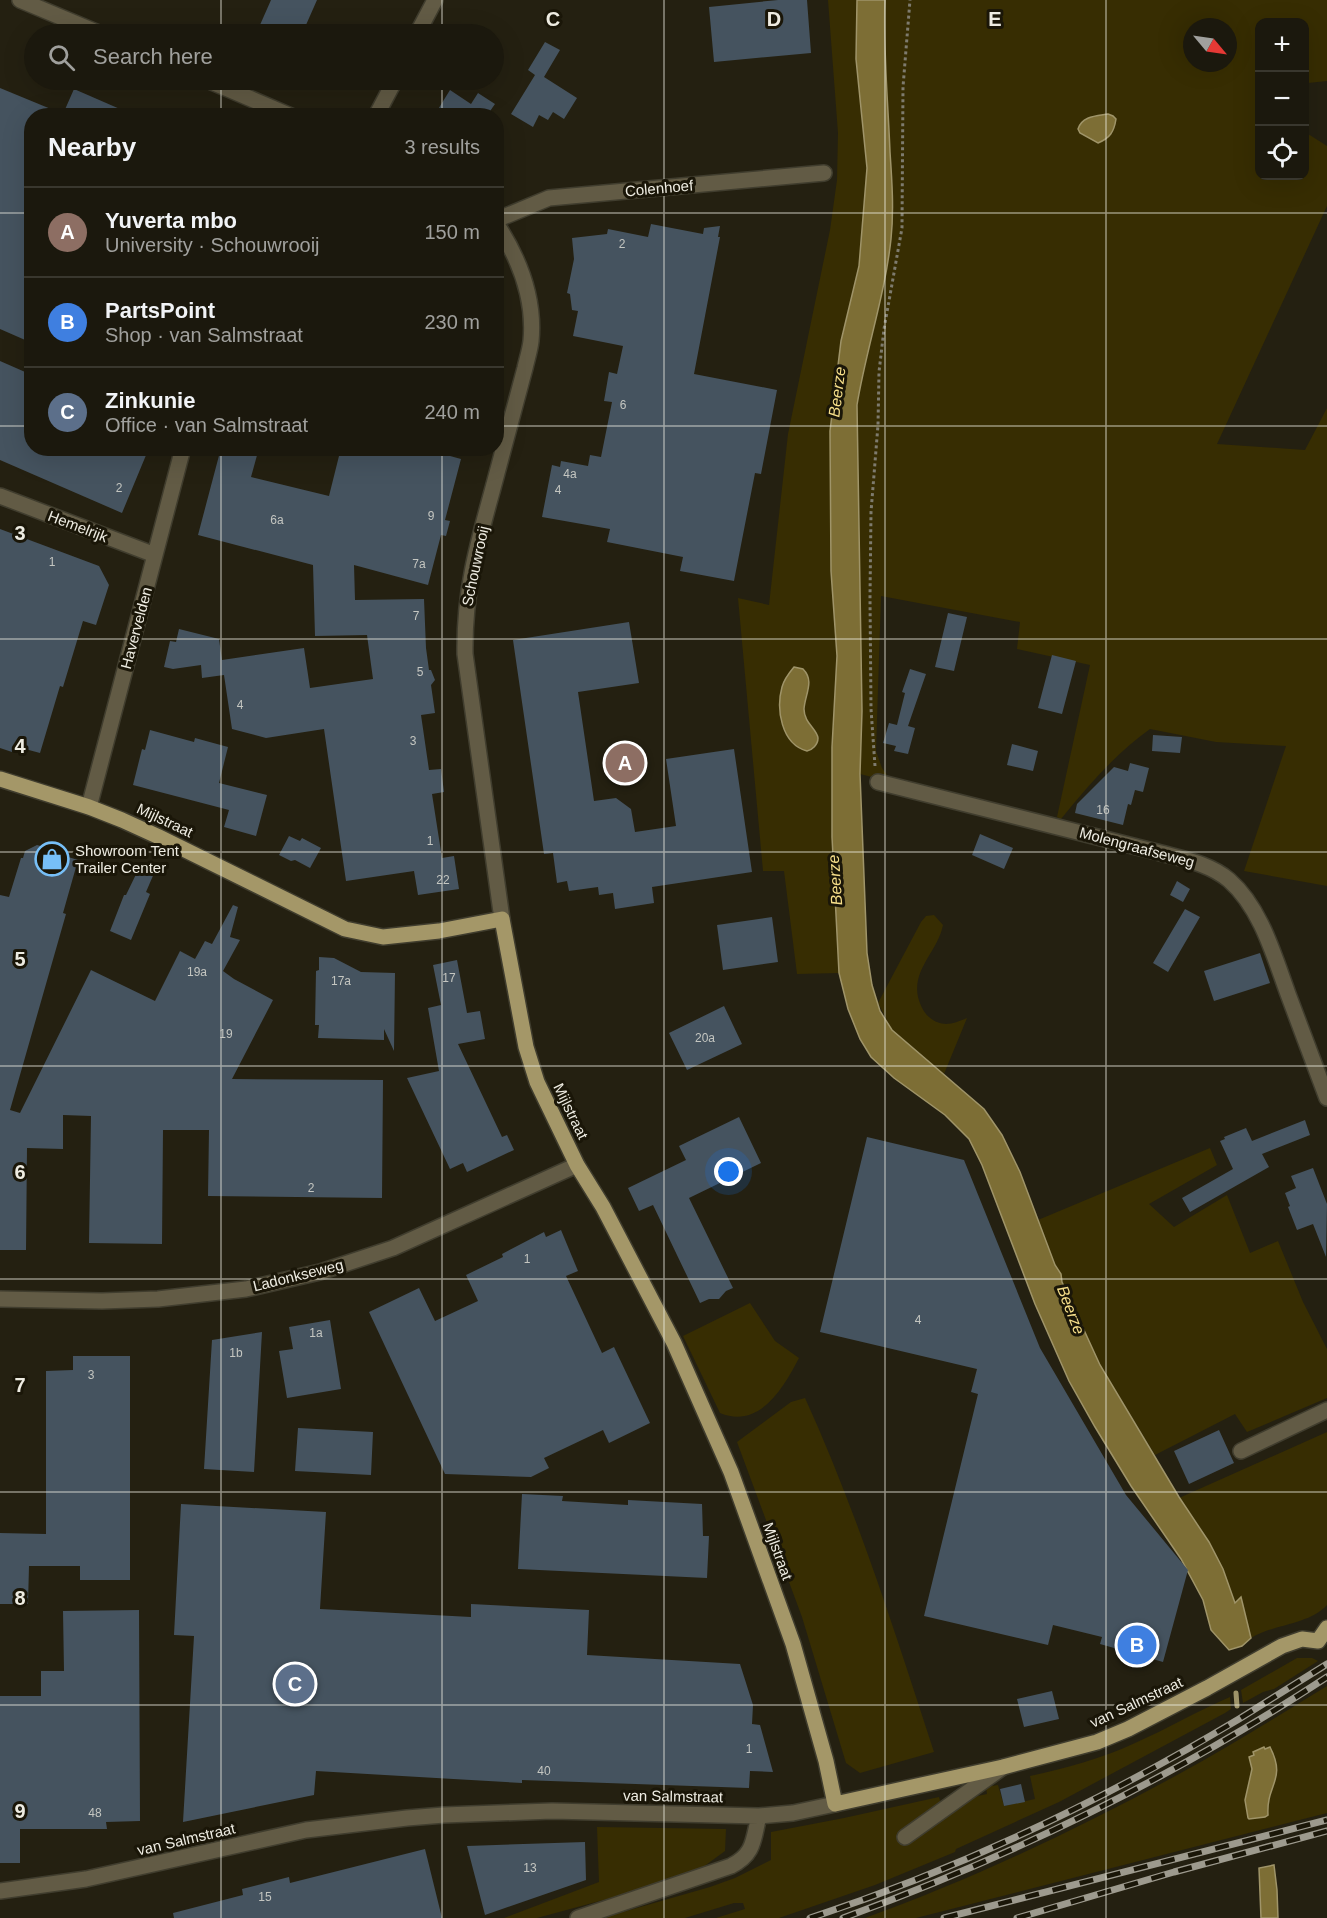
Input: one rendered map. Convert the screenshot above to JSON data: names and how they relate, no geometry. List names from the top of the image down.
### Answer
{
  "streets": {
    "main road": ["Mijlstraat", "van Salmstraat"],
    "street": [
      "Colenhoef",
      "Hemelrijk",
      "Schouwrooij",
      "Havervelden",
      "Molengraafseweg",
      "Ladonkseweg"
    ]
  },
  "crossings": [
    ["Hemelrijk", "Havervelden"],
    ["Schouwrooij", "Mijlstraat"],
    ["Havervelden", "Mijlstraat"],
    ["Mijlstraat", "Ladonkseweg"],
    ["Mijlstraat", "van Salmstraat"]
  ],
  "water": ["Beerze"],
  "places": {
    "shop": ["Showroom Tent Trailer Center"]
  },
  "house_numbers": [
    "2",
    "6",
    "4a",
    "2",
    "4",
    "9",
    "6a",
    "1",
    "7a",
    "7",
    "5",
    "4",
    "3",
    "16",
    "1",
    "22",
    "19a",
    "17",
    "17a",
    "19",
    "20a",
    "2",
    "1",
    "4",
    "1a",
    "1b",
    "3",
    "1",
    "40",
    "48",
    "13",
    "15"
  ],
  "north": "bottom right",
  "page": {
    "map_buttons": ["+", "−"],
    "search": "Search here",
    "heading": ["Nearby", "3 results"],
    "list": [
      {
        "mark": "A",
        "name": "Yuverta mbo",
        "note": "University · Schouwrooij",
        "value": "150 m"
      },
      {
        "mark": "B",
        "name": "PartsPoint",
        "note": "Shop · van Salmstraat",
        "value": "230 m"
      },
      {
        "mark": "C",
        "name": "Zinkunie",
        "note": "Office · van Salmstraat",
        "value": "240 m"
      }
    ],
    "pins": ["A", "B", "C"]
  },
  "grid": {
    "columns": ["C", "D", "E"],
    "rows": [
      "3",
      "4",
      "5",
      "6",
      "7",
      "8",
      "9"
    ]
  }
}
